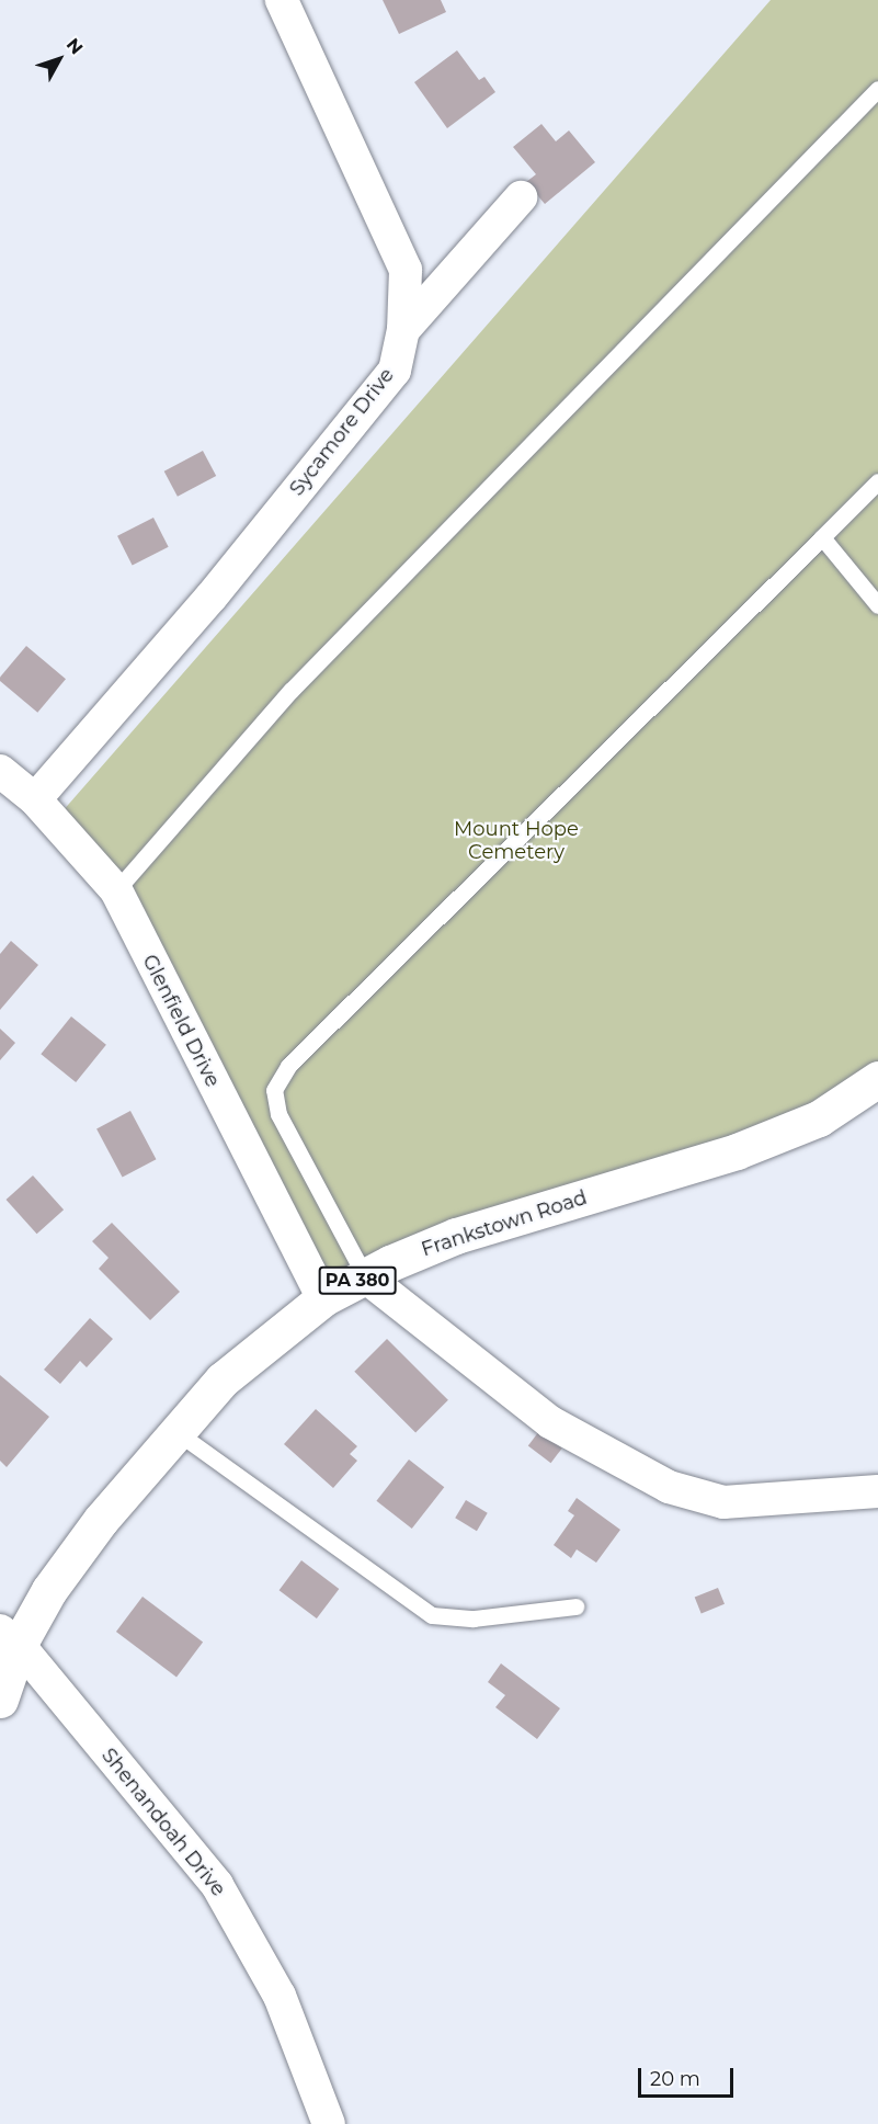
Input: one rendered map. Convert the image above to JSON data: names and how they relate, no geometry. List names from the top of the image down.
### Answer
{
  "streets": {
    "main road": ["Frankstown Road", "PA 380"],
    "street": ["Sycamore Drive", "Glenfield Drive", "Shenandoah Drive"]
  },
  "crossings": [
    ["Sycamore Drive", "Glenfield Drive"],
    ["Glenfield Drive", "Frankstown Road"],
    ["Frankstown Road", "Shenandoah Drive"]
  ],
  "parks": ["Mount Hope Cemetery"],
  "scale_bar": "20 m",
  "north": "top right"
}
